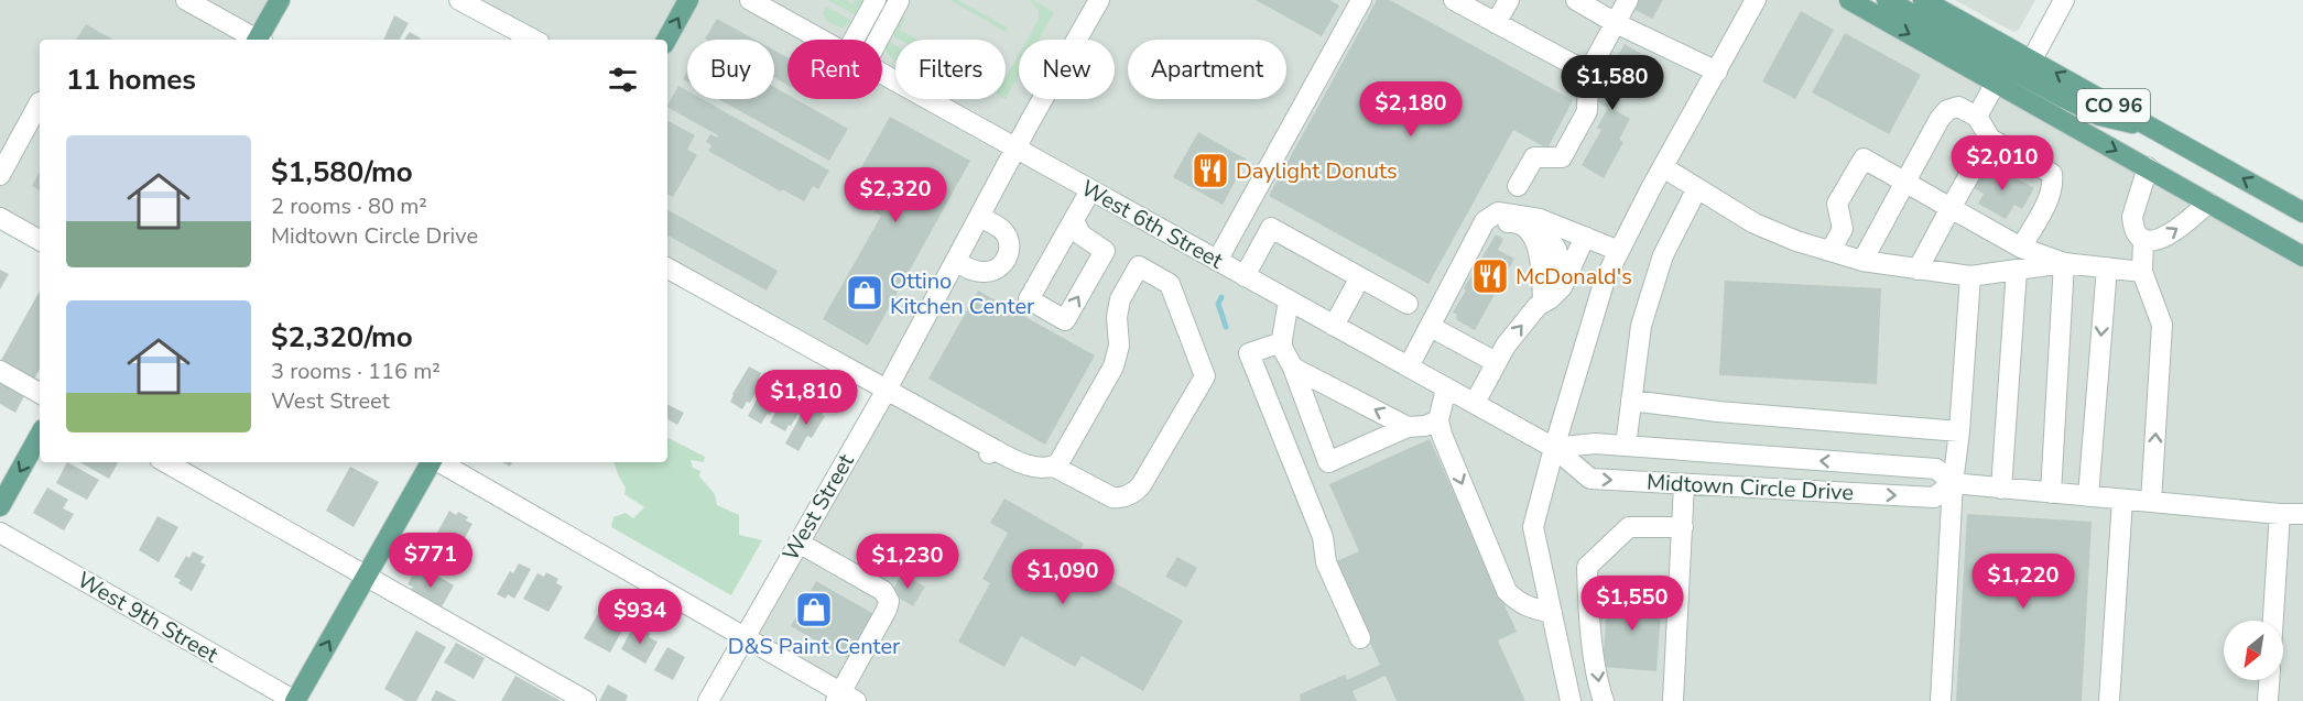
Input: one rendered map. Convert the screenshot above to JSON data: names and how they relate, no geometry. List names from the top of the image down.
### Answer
{
  "streets": {
    "main road": ["CO 96"],
    "street": [
      "West 6th Street",
      "Midtown Circle Drive",
      "West Street",
      "West 9th Street"
    ]
  },
  "crossings": [
    ["West 6th Street", "Midtown Circle Drive"],
    ["West 6th Street", "West Street"]
  ],
  "places": {
    "restaurant": ["Daylight Donuts", "McDonald's"],
    "shop": ["Ottino Kitchen Center", "D&S Paint Center"]
  },
  "north": "bottom left",
  "page": {
    "chip": [
      "Buy",
      "Rent",
      "Filters",
      "New",
      "Apartment"
    ],
    "heading": "11 homes",
    "price": [
      "$1,580",
      "$2,180",
      "$2,010",
      "$2,320",
      "$1,810",
      "$771",
      "$1,230",
      "$1,090",
      "$1,220",
      "$1,550",
      "$934"
    ],
    "list": [
      {
        "name": "$1,580/mo",
        "note": "2 rooms · 80 m² · Midtown Circle Drive"
      },
      {
        "name": "$2,320/mo",
        "note": "3 rooms · 116 m² · West Street"
      }
    ]
  }
}
